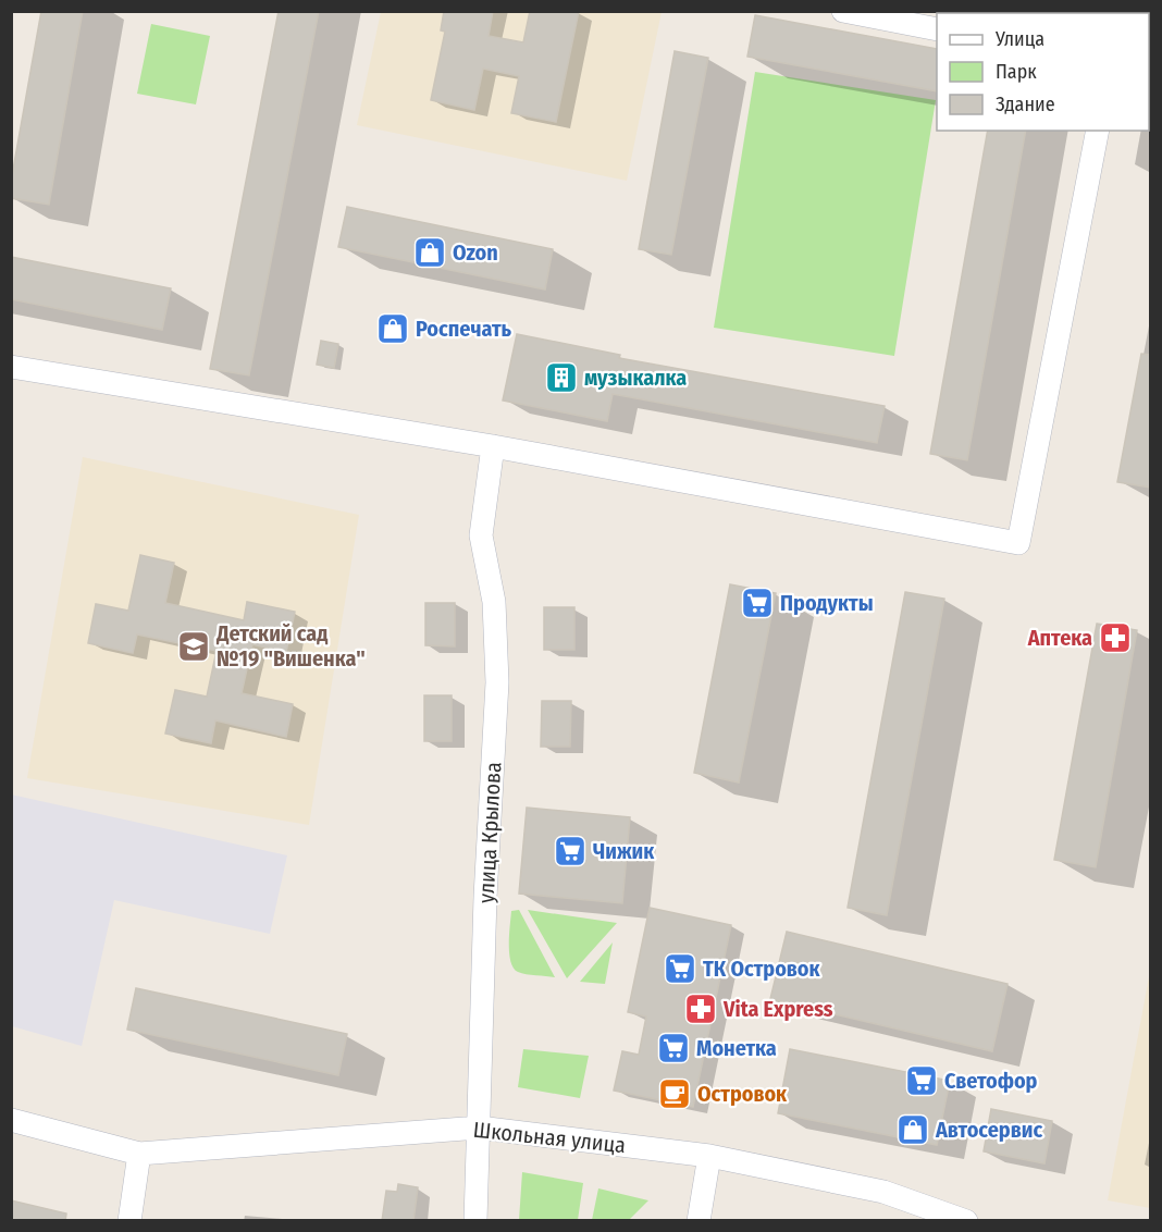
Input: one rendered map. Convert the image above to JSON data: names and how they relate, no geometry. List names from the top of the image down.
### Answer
{
  "streets": {
    "street": ["улица Крылова", "Школьная улица"]
  },
  "crossings": [
    ["улица Крылова", "Школьная улица"]
  ],
  "places": {
    "shop": ["Ozon", "Роспечать", "Автосервис"],
    "building": ["музыкалка"],
    "supermarket": [
      "Продукты",
      "Чижик",
      "ТК Островок",
      "Монетка",
      "Светофор"
    ],
    "pharmacy": ["Аптека", "Vita Express"],
    "school or university": ["Детский сад №19 \"Вишенка\""],
    "cafe": ["Островок"]
  },
  "legend": ["Улица", "Парк", "Здание"]
}
